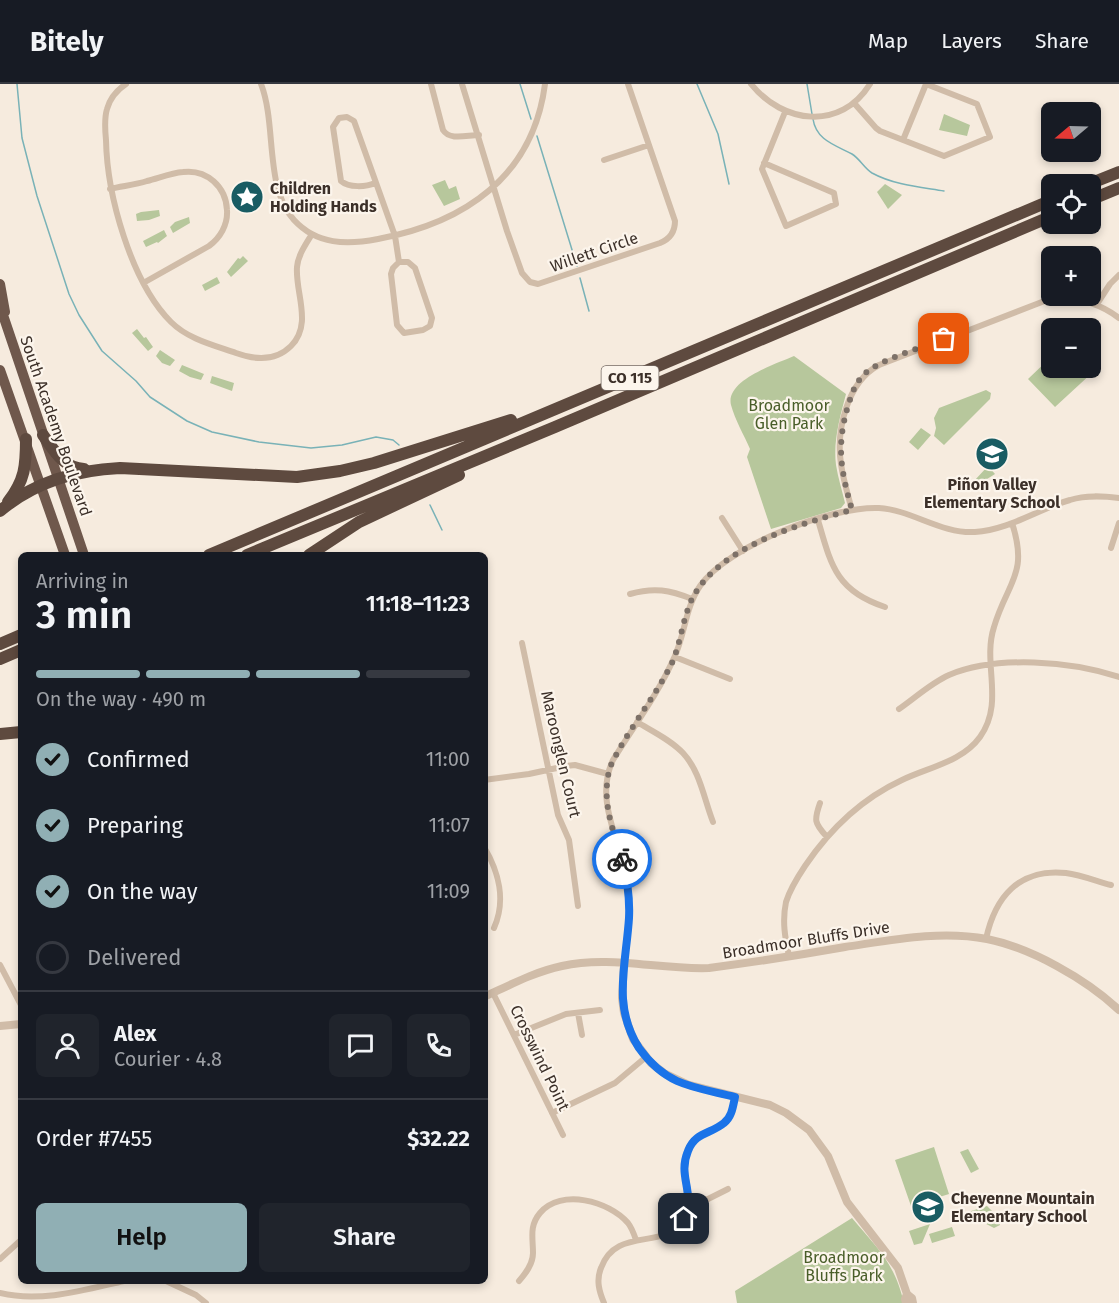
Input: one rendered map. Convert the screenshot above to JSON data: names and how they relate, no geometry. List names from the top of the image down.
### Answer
{
  "streets": {
    "highway": ["CO 115", "South Academy Boulevard"],
    "street": [
      "Willett Circle",
      "Maroonglen Court",
      "Broadmoor Bluffs Drive",
      "Crosswind Point"
    ]
  },
  "crossings": [
    ["Broadmoor Bluffs Drive", "Crosswind Point"]
  ],
  "parks": ["Broadmoor Glen Park", "Broadmoor Bluffs Park"],
  "places": {
    "place": ["Children Holding Hands"],
    "school or university": ["Piñon Valley Elementary School", "Cheyenne Mountain Elementary School"]
  },
  "north": "left",
  "page": {
    "header": "Bitely",
    "nav": ["Map", "Layers", "Share"],
    "map_buttons": ["+", "−"],
    "heading": ["3 min", "Arriving in", "11:18–11:23"],
    "panel": [
      "Alex",
      "Courier · 4.8",
      "Order #7455",
      "$32.22"
    ],
    "bar": "On the way · 490 m",
    "list": [
      ["Confirmed", "11:00"],
      ["Preparing", "11:07"],
      ["On the way", "11:09"],
      "Delivered"
    ],
    "buttons": ["Help", "Share"]
  }
}
